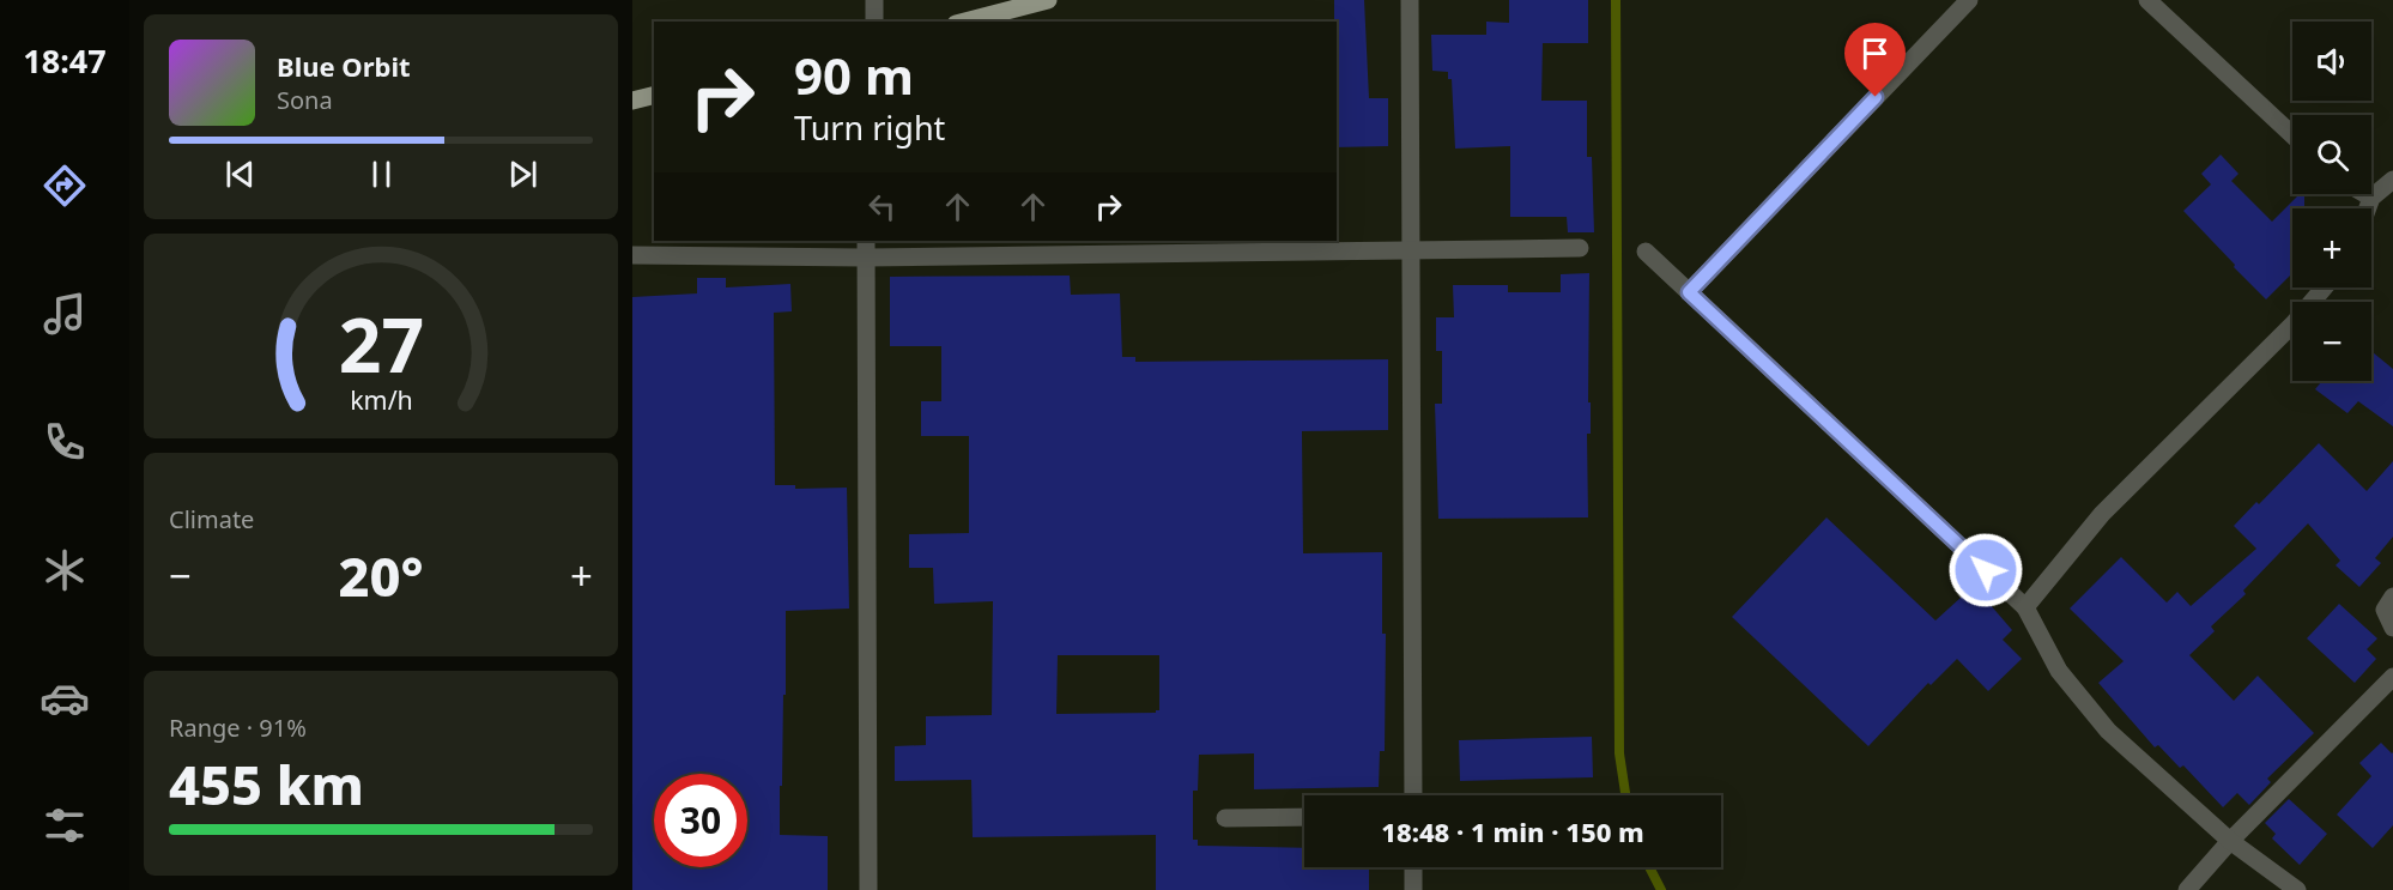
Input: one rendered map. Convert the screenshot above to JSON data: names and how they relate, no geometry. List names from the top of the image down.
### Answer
{
  "page": {
    "tabs": "18:47",
    "map_buttons": ["+", "−"],
    "turn": ["90 m", "Turn right"],
    "song": ["Blue Orbit", "Sona"],
    "tile": [
      "Climate",
      ["Range · 91%", "455 km"]
    ],
    "heat": ["−", "20°", "+"],
    "limit": "30",
    "trip": "18:48 · 1 min · 150 m",
    "gauge": ["27", "km/h"]
  }
}
